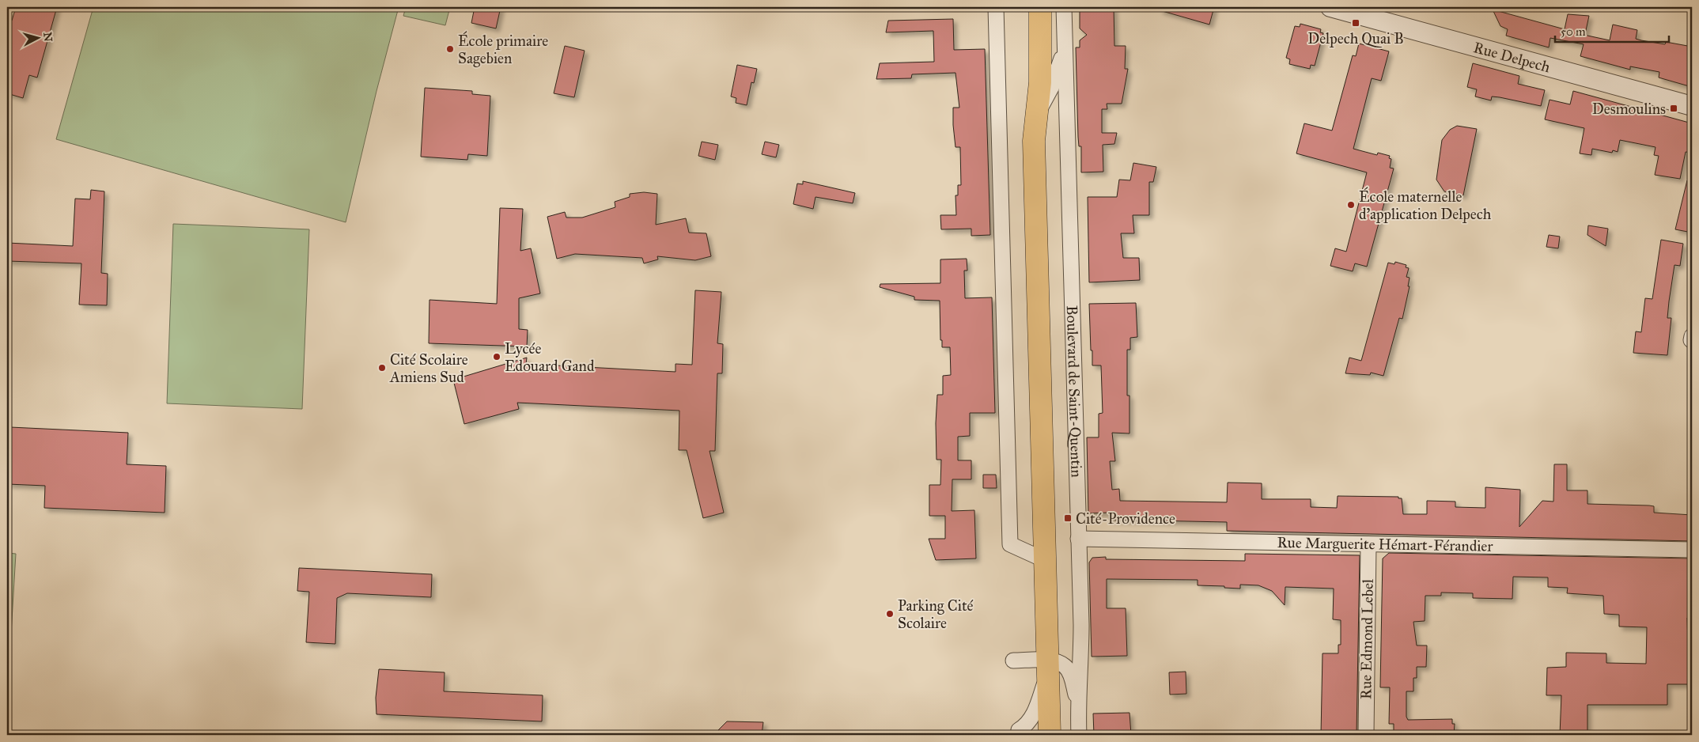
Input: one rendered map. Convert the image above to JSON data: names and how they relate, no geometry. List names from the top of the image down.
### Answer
{
  "streets": {
    "main road": ["Boulevard de Saint-Quentin"],
    "street": ["Rue Delpech", "Rue Marguerite Hémart-Férandier", "Rue Edmond Lebel"]
  },
  "crossings": [
    ["Boulevard de Saint-Quentin", "Rue Marguerite Hémart-Férandier"],
    ["Rue Marguerite Hémart-Férandier", "Rue Edmond Lebel"]
  ],
  "places": {
    "transit": ["Delpech Quai B", "Desmoulins", "Cité-Providence"],
    "other": [
      "École primaire Sagebien",
      "École maternelle d'application Delpech",
      "Lycée Edouard Gand",
      "Cité Scolaire Amiens Sud",
      "Parking Cité Scolaire"
    ]
  },
  "scale_bar": "50 m",
  "north": "right"
}
